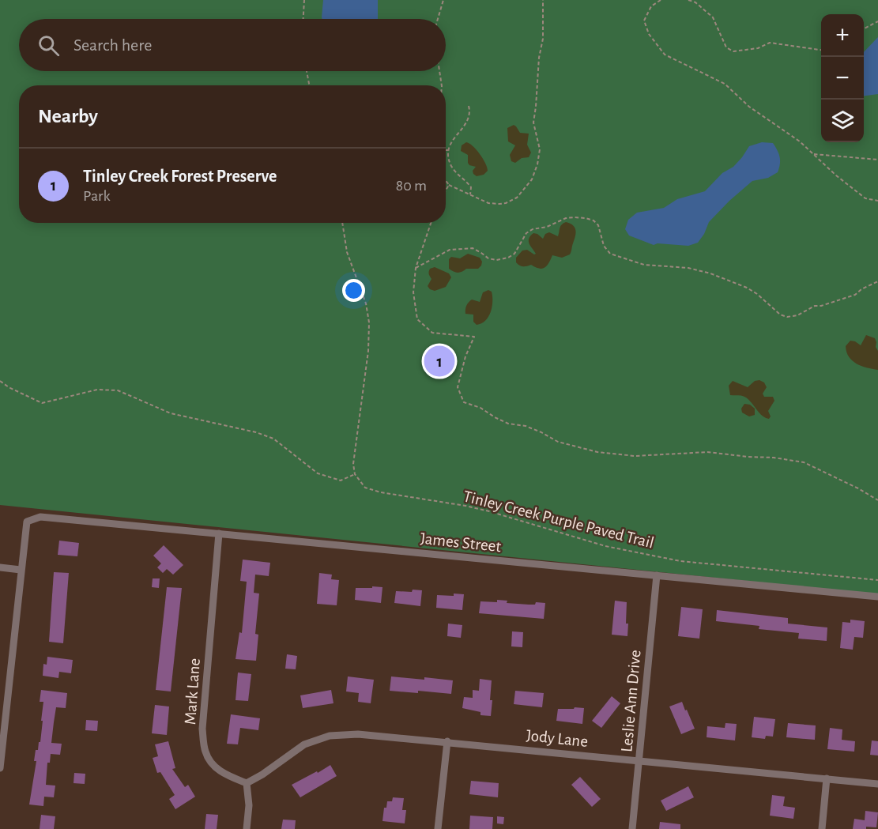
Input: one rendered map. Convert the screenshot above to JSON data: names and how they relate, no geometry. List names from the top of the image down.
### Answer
{
  "streets": {
    "street": [
      "James Street",
      "Mark Lane",
      "Leslie Ann Drive",
      "Jody Lane"
    ],
    "path": ["Tinley Creek Purple Paved Trail"]
  },
  "crossings": [
    ["James Street", "Mark Lane"],
    ["James Street", "Leslie Ann Drive"],
    ["Mark Lane", "Jody Lane"],
    ["Leslie Ann Drive", "Jody Lane"]
  ],
  "page": {
    "map_buttons": ["+", "−"],
    "search": "Search here",
    "heading": "Nearby",
    "list": [
      {
        "mark": "1",
        "name": "Tinley Creek Forest Preserve",
        "note": "Park",
        "value": "80 m"
      }
    ],
    "pins": "1"
  }
}
